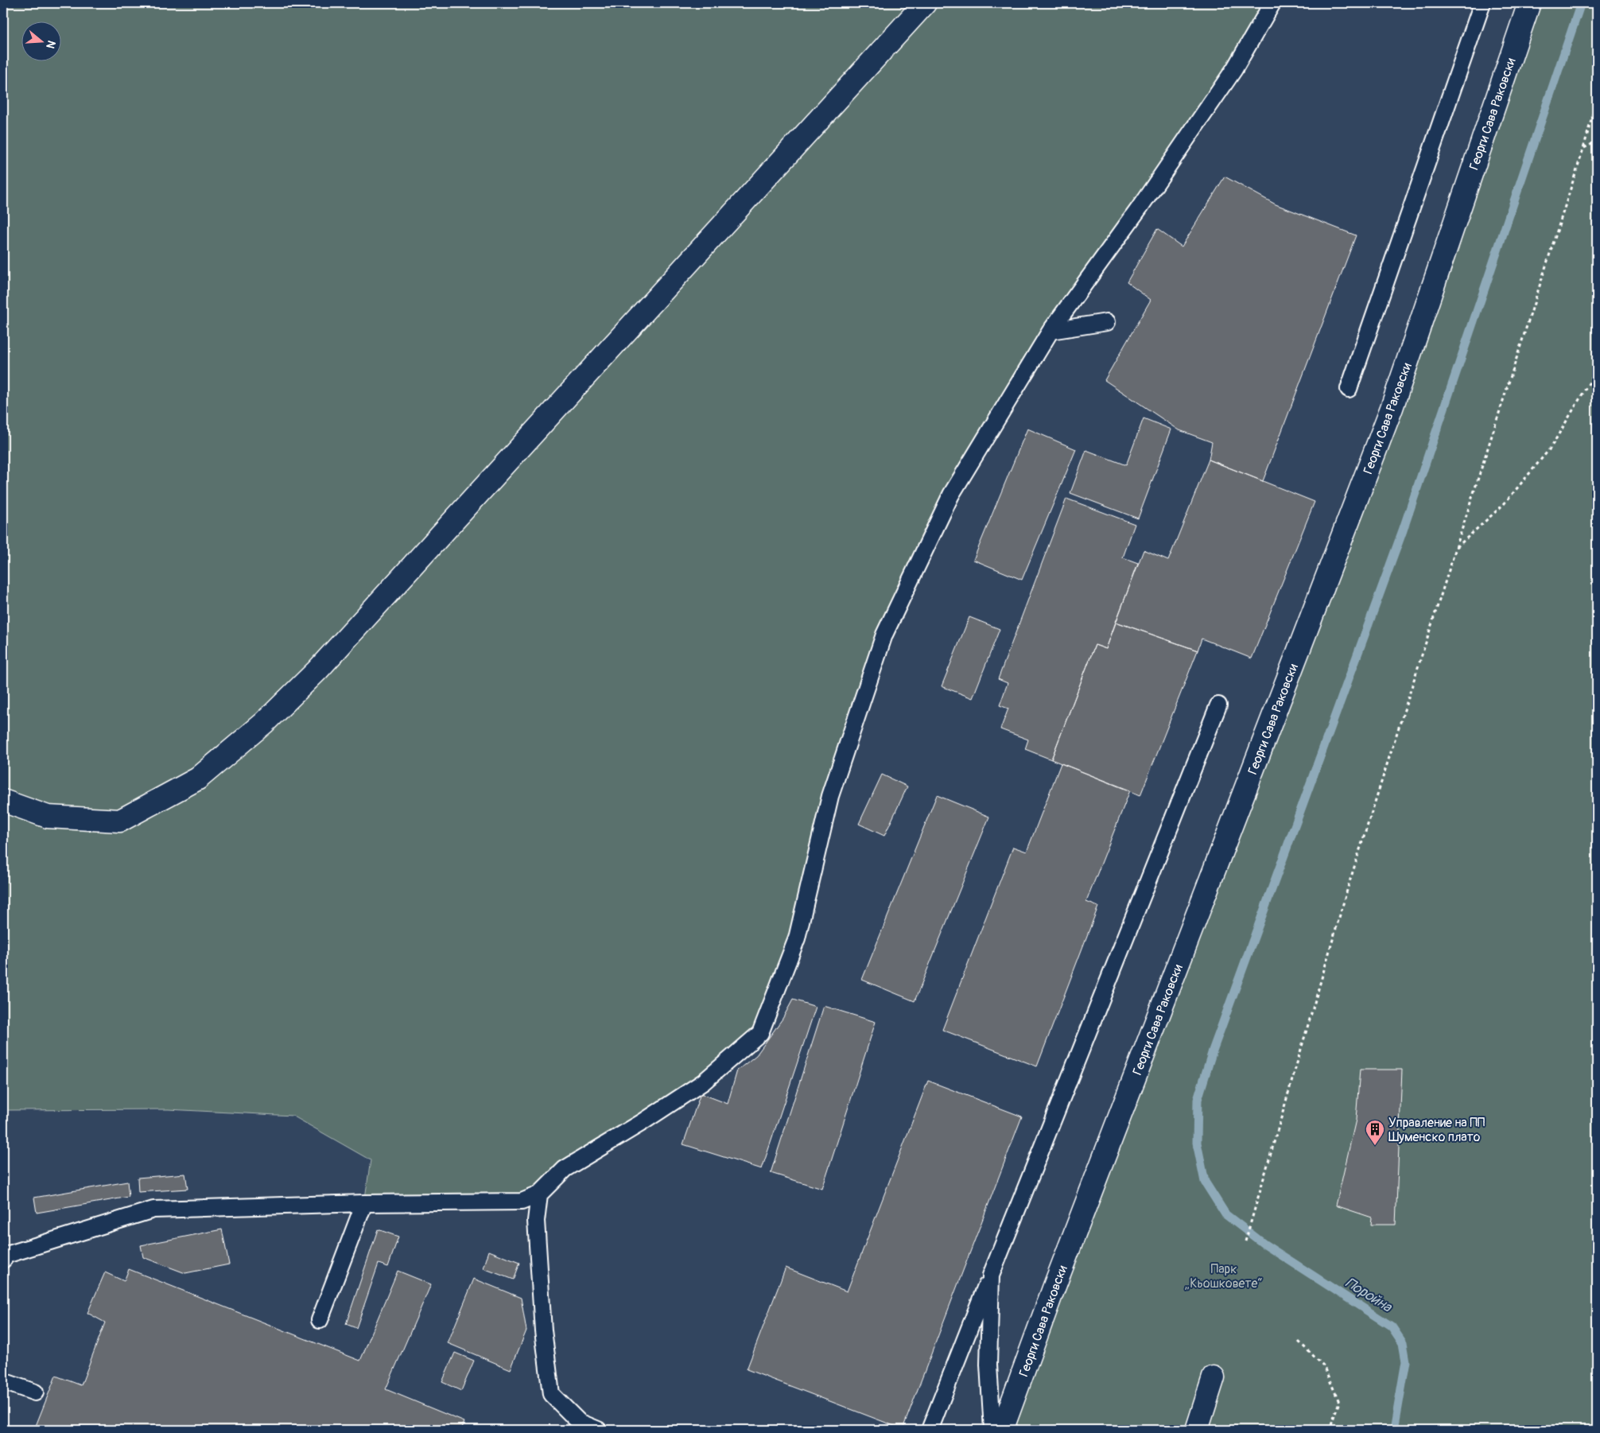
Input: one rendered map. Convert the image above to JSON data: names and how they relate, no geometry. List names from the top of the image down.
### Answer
{
  "streets": {
    "street": ["Георги Сава Раковски"]
  },
  "water": ["Поройна"],
  "parks": ["Парк „Кьошковете“"],
  "places": {
    "building": ["Управление на ПП Шуменско плато"]
  },
  "north": "right"
}
